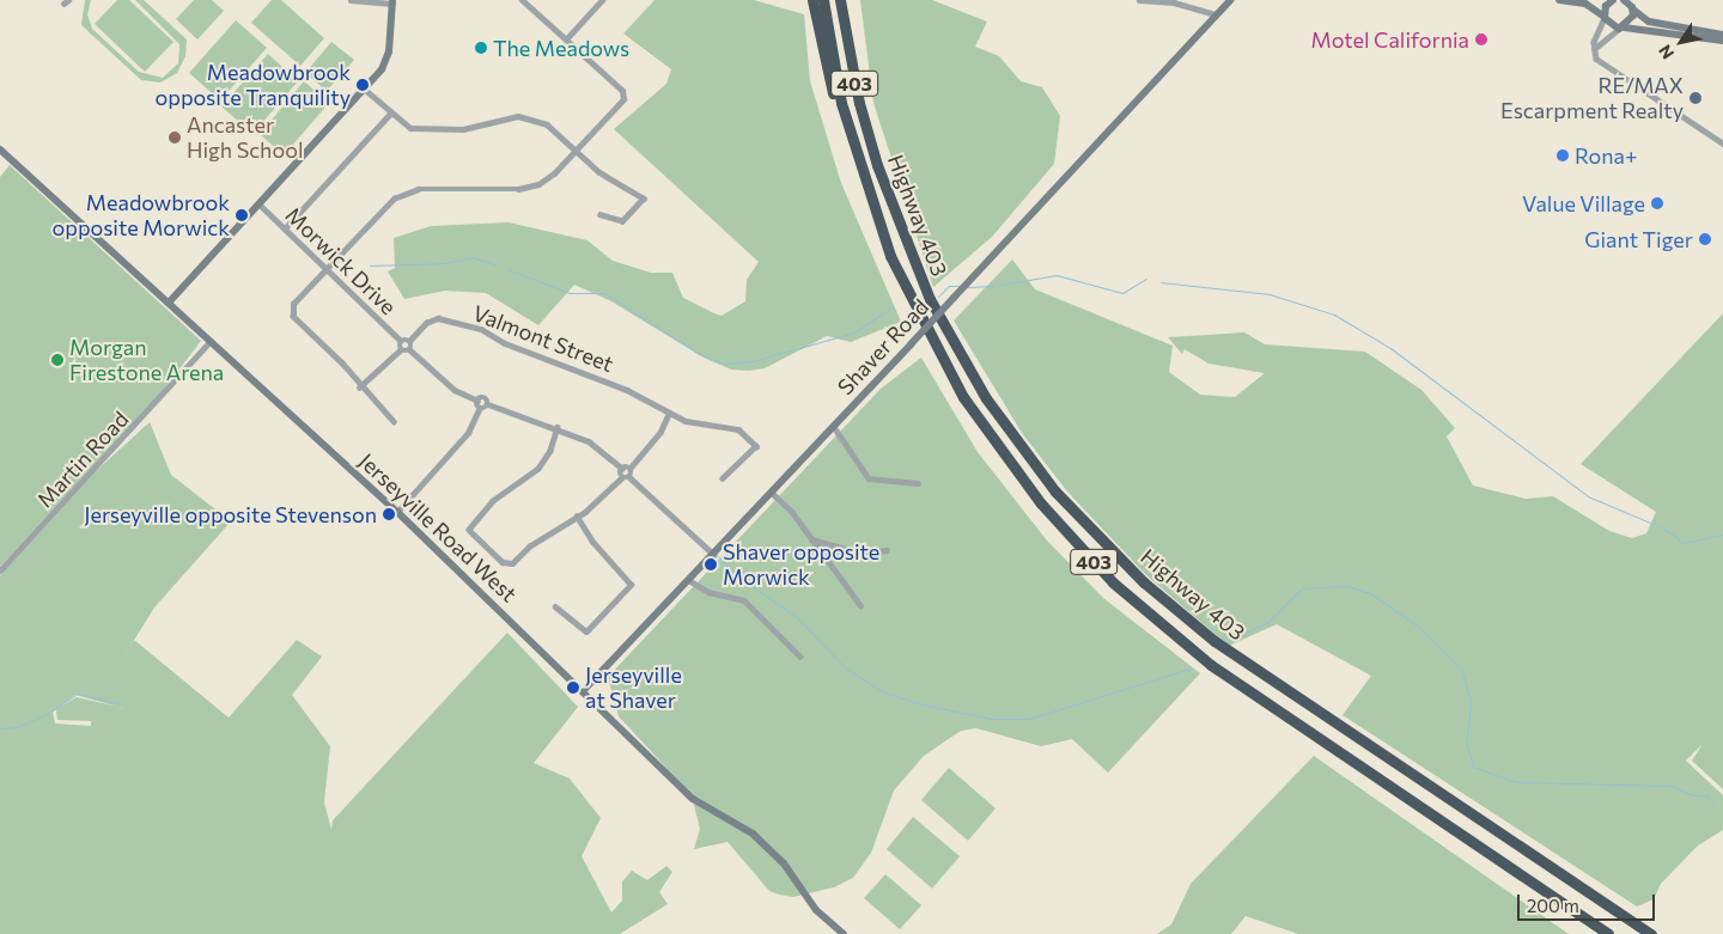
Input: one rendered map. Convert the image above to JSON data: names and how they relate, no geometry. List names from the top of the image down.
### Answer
{
  "streets": {
    "highway": ["403", "Highway 403"],
    "main road": ["Shaver Road", "Jerseyville Road West"],
    "street": ["Morwick Drive", "Valmont Street", "Martin Road"]
  },
  "crossings": [
    ["Shaver Road", "Jerseyville Road West"],
    ["Martin Road", "Jerseyville Road West"]
  ],
  "places": [
    "Motel California",
    "The Meadows",
    "Meadowbrook opposite Tranquility",
    "RE/MAX Escarpment Realty",
    "Ancaster High School",
    "Rona+",
    "Value Village",
    "Meadowbrook opposite Morwick",
    "Giant Tiger",
    "Morgan Firestone Arena",
    "Jerseyville opposite Stevenson",
    "Shaver opposite Morwick",
    "Jerseyville at Shaver"
  ],
  "scale_bar": "200 m",
  "north": "bottom left"
}
